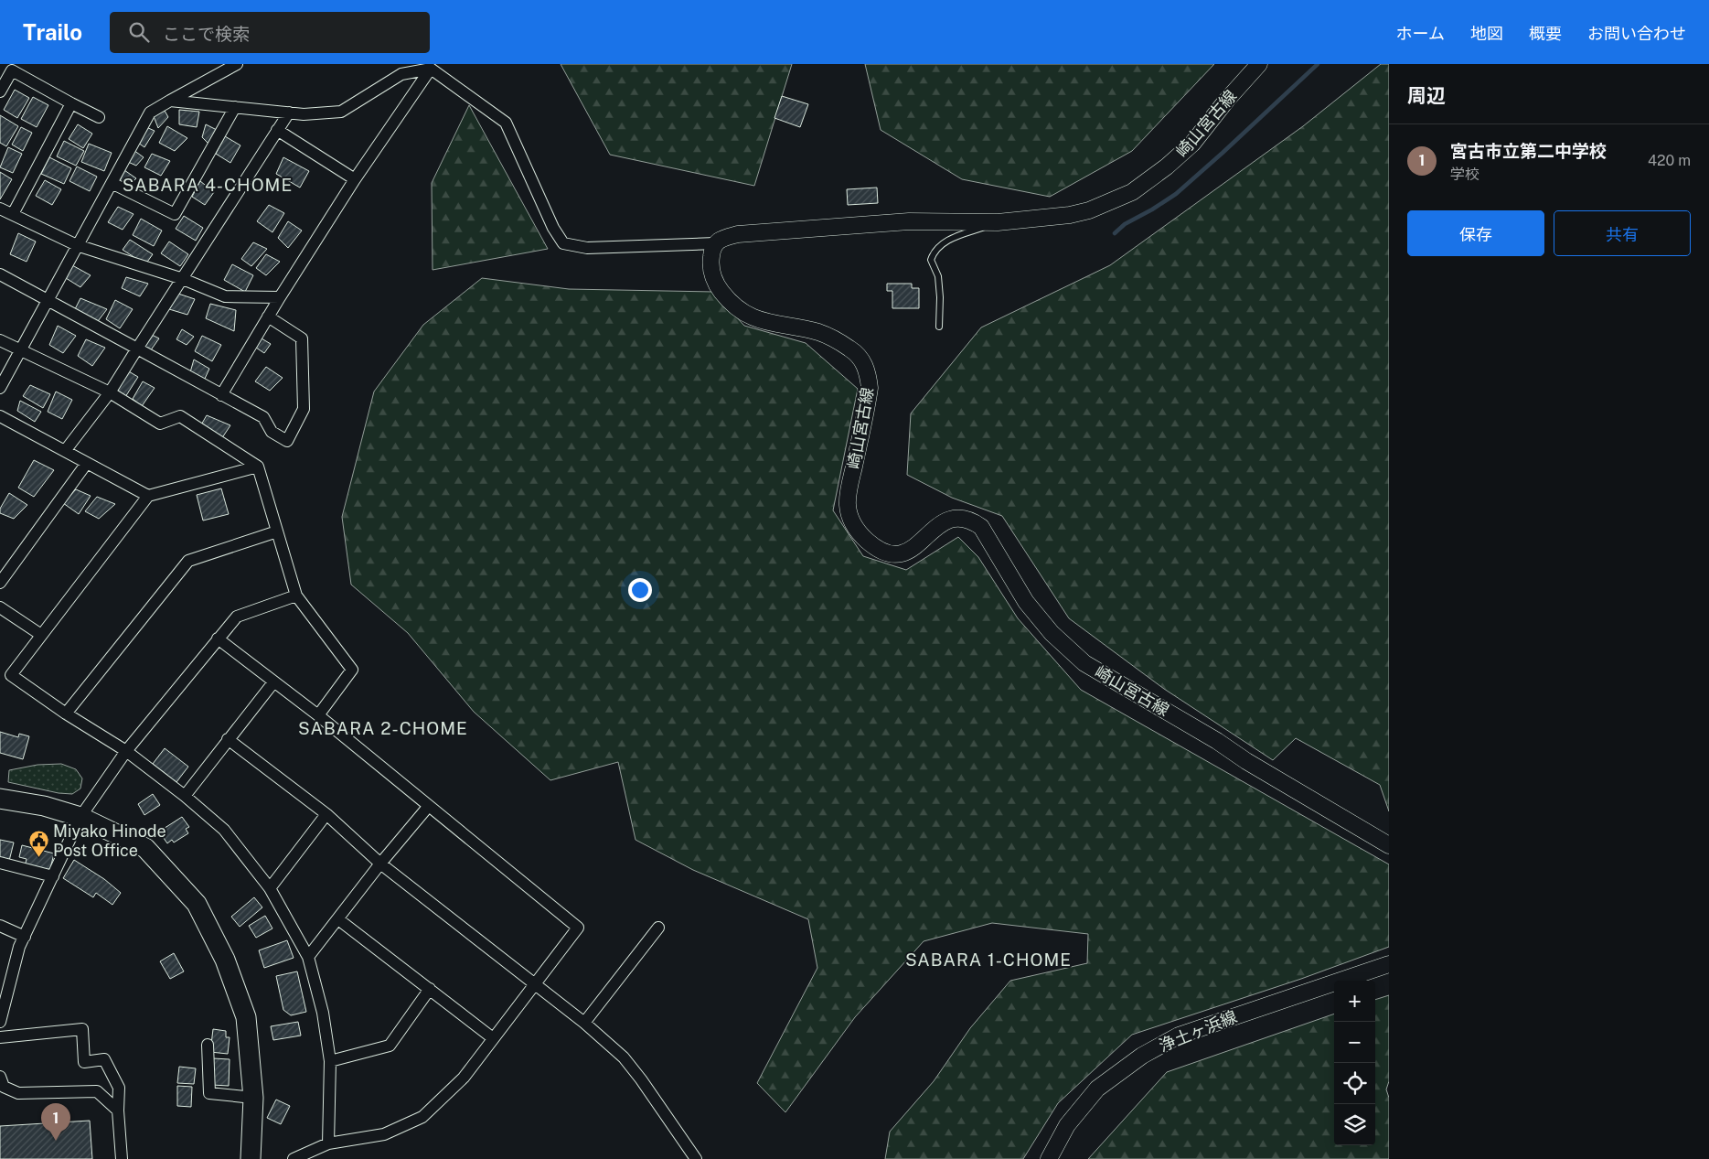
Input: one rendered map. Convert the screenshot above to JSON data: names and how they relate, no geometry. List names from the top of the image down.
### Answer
{
  "streets": {
    "main road": ["崎山宮古線", "浄土ヶ浜線"]
  },
  "districts": ["SABARA 4-CHOME", "SABARA 2-CHOME", "SABARA 1-CHOME"],
  "places": {
    "public building": ["Miyako Hinode Post Office"]
  },
  "page": {
    "header": "Trailo",
    "search": "ここで検索",
    "nav": [
      "ホーム",
      "地図",
      "概要",
      "お問い合わせ"
    ],
    "heading": "周辺",
    "list": [
      {
        "mark": "1",
        "name": "宮古市立第二中学校",
        "note": "学校",
        "value": "420 m"
      }
    ],
    "buttons": ["保存", "共有"],
    "map_buttons": ["+", "−"],
    "pins": "1"
  }
}
